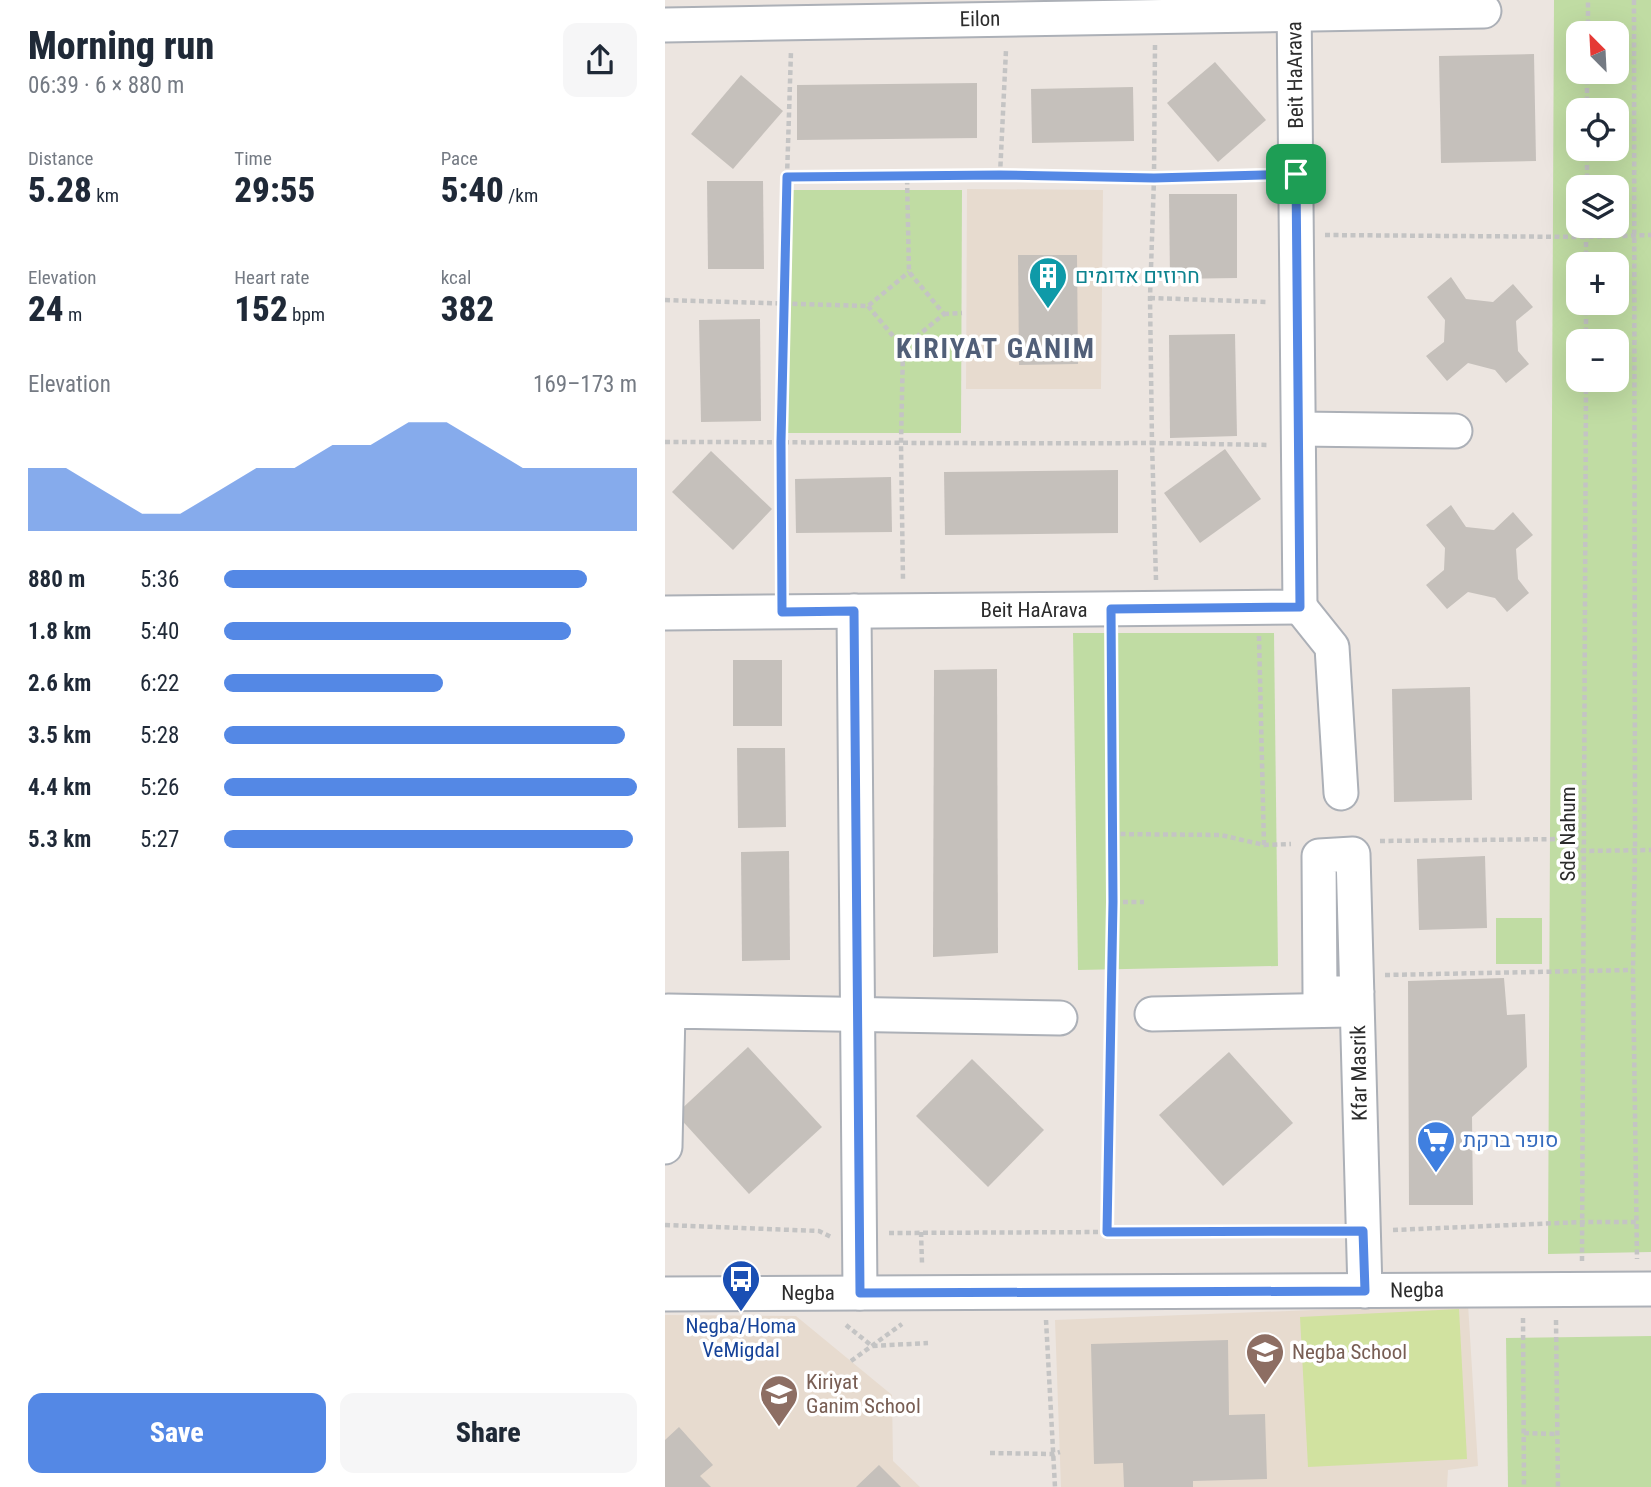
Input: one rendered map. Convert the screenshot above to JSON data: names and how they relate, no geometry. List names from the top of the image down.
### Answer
{
  "streets": {
    "street": [
      "Eilon",
      "Beit HaArava",
      "Kfar Masrik",
      "Negba"
    ],
    "path": ["Sde Nahum"]
  },
  "crossings": [
    ["Eilon", "Beit HaArava"],
    ["Sde Nahum", "Negba"],
    ["Kfar Masrik", "Negba"]
  ],
  "districts": ["KIRIYAT GANIM"],
  "places": {
    "building": ["חרוזים אדומים"],
    "supermarket": ["סופר ברקת"],
    "bus stop": ["Negba/Homa VeMigdal"],
    "school or university": ["Negba School", "Kiriyat Ganim School"]
  },
  "north": "top left",
  "page": {
    "heading": ["Morning run", "06:39 · 6 × 880 m"],
    "map_buttons": ["+", "−"],
    "stats": [
      ["Distance", "5.28 km"],
      ["Time", "29:55"],
      ["Pace", "5:40 /km"],
      ["Elevation", "24 m"],
      ["Heart rate", "152 bpm"],
      ["kcal", "382"]
    ],
    "chart": ["Elevation", "169–173 m"],
    "list": [
      {
        "name": "880 m",
        "note": "5:36"
      },
      {
        "name": "1.8 km",
        "note": "5:40"
      },
      {
        "name": "2.6 km",
        "note": "6:22"
      },
      {
        "name": "3.5 km",
        "note": "5:28"
      },
      {
        "name": "4.4 km",
        "note": "5:26"
      },
      {
        "name": "5.3 km",
        "note": "5:27"
      }
    ],
    "buttons": ["Save", "Share"]
  }
}
